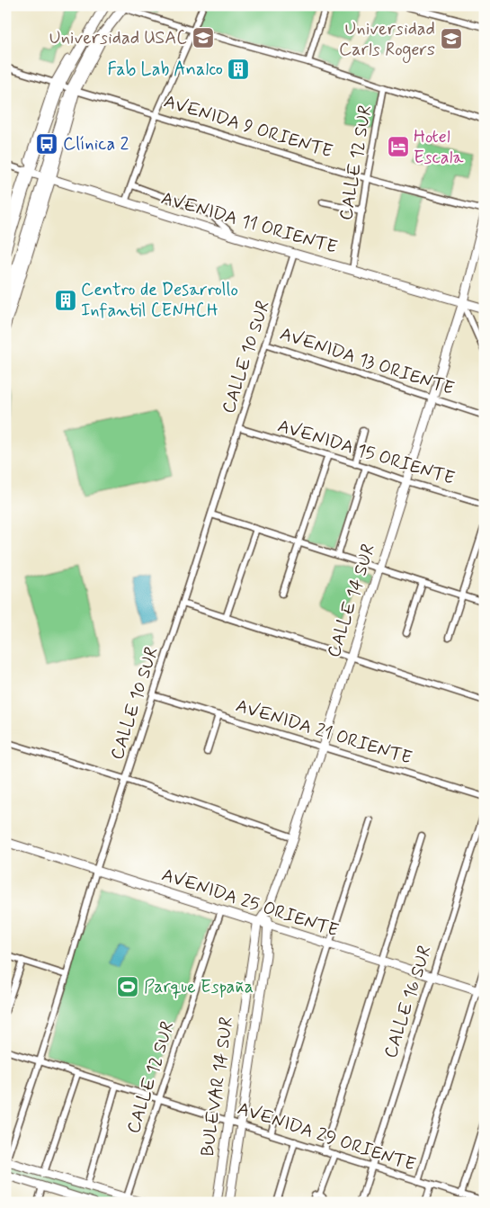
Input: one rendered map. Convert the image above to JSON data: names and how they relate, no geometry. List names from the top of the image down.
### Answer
{
  "streets": {
    "main road": [
      "AVENIDA 11 ORIENTE",
      "CALLE 14 SUR",
      "AVENIDA 25 ORIENTE",
      "BULEVAR 14 SUR"
    ],
    "street": [
      "AVENIDA 9 ORIENTE",
      "CALLE 12 SUR",
      "CALLE 10 SUR",
      "AVENIDA 13 ORIENTE",
      "AVENIDA 15 ORIENTE",
      "AVENIDA 21 ORIENTE",
      "CALLE 16 SUR",
      "AVENIDA 29 ORIENTE"
    ]
  },
  "crossings": [
    ["AVENIDA 9 ORIENTE", "CALLE 12 SUR"],
    ["CALLE 12 SUR", "AVENIDA 11 ORIENTE"],
    ["CALLE 12 SUR", "AVENIDA 25 ORIENTE"],
    ["CALLE 12 SUR", "AVENIDA 29 ORIENTE"],
    ["AVENIDA 11 ORIENTE", "CALLE 10 SUR"],
    ["AVENIDA 11 ORIENTE", "CALLE 14 SUR"],
    ["CALLE 10 SUR", "AVENIDA 13 ORIENTE"],
    ["CALLE 10 SUR", "AVENIDA 15 ORIENTE"],
    ["CALLE 10 SUR", "AVENIDA 21 ORIENTE"],
    ["CALLE 10 SUR", "AVENIDA 25 ORIENTE"],
    ["CALLE 10 SUR", "AVENIDA 29 ORIENTE"],
    ["AVENIDA 13 ORIENTE", "CALLE 14 SUR"],
    ["AVENIDA 15 ORIENTE", "CALLE 14 SUR"],
    ["CALLE 14 SUR", "AVENIDA 21 ORIENTE"],
    ["CALLE 14 SUR", "AVENIDA 25 ORIENTE"],
    ["CALLE 14 SUR", "BULEVAR 14 SUR"],
    ["AVENIDA 25 ORIENTE", "CALLE 16 SUR"],
    ["AVENIDA 25 ORIENTE", "BULEVAR 14 SUR"],
    ["CALLE 16 SUR", "AVENIDA 29 ORIENTE"],
    ["BULEVAR 14 SUR", "AVENIDA 29 ORIENTE"]
  ],
  "places": {
    "school or university": ["Universidad USAC", "Universidad Carls Rogers"],
    "building": ["Fab Lab Analco", "Centro de Desarrollo Infantil CENHCH"],
    "bus stop": ["Clínica 2"],
    "hotel": ["Hotel Escala"],
    "sports": ["Parque España"]
  }
}
